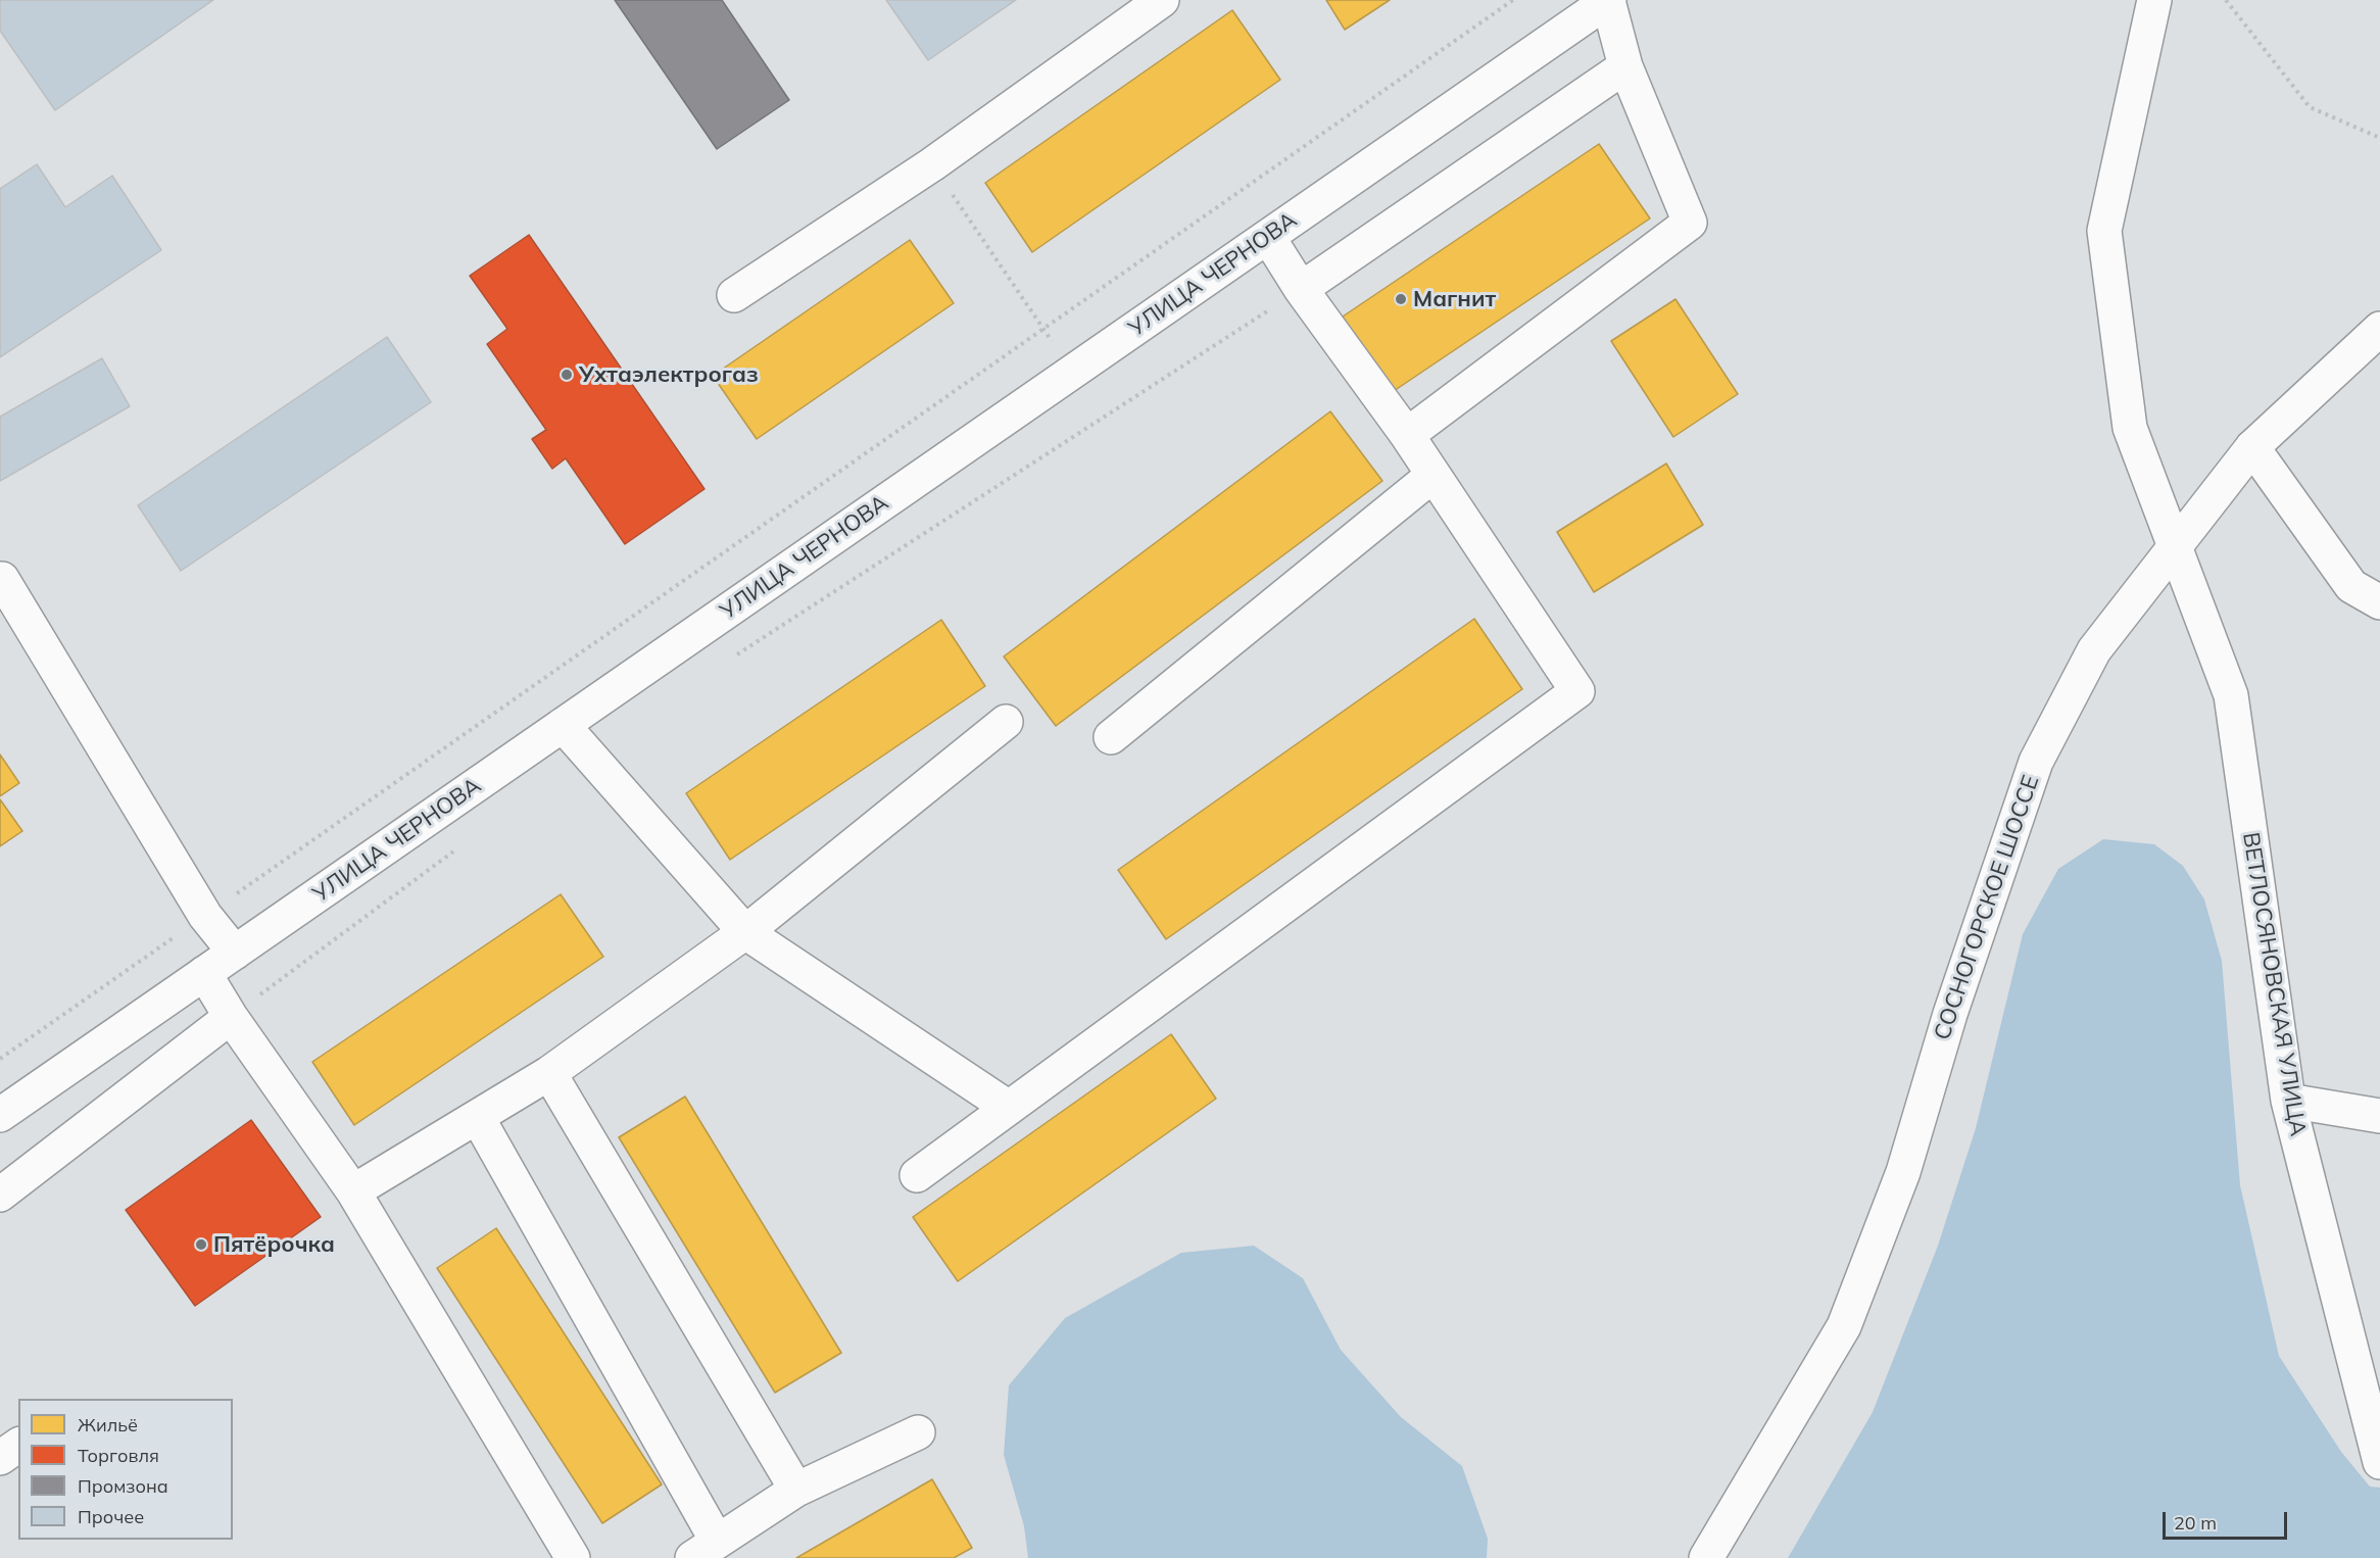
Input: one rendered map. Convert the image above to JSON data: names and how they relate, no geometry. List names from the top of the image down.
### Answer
{
  "streets": {
    "street": ["УЛИЦА ЧЕРНОВА", "СОСНОГОРСКОЕ ШОССЕ", "ВЕТЛОСЯНОВСКАЯ УЛИЦА"]
  },
  "crossings": [
    ["СОСНОГОРСКОЕ ШОССЕ", "ВЕТЛОСЯНОВСКАЯ УЛИЦА"]
  ],
  "places": ["Магнит", "Ухтаэлектрогаз", "Пятёрочка"],
  "legend": [
    "Жильё",
    "Торговля",
    "Промзона",
    "Прочее"
  ],
  "scale_bar": "20 m"
}
